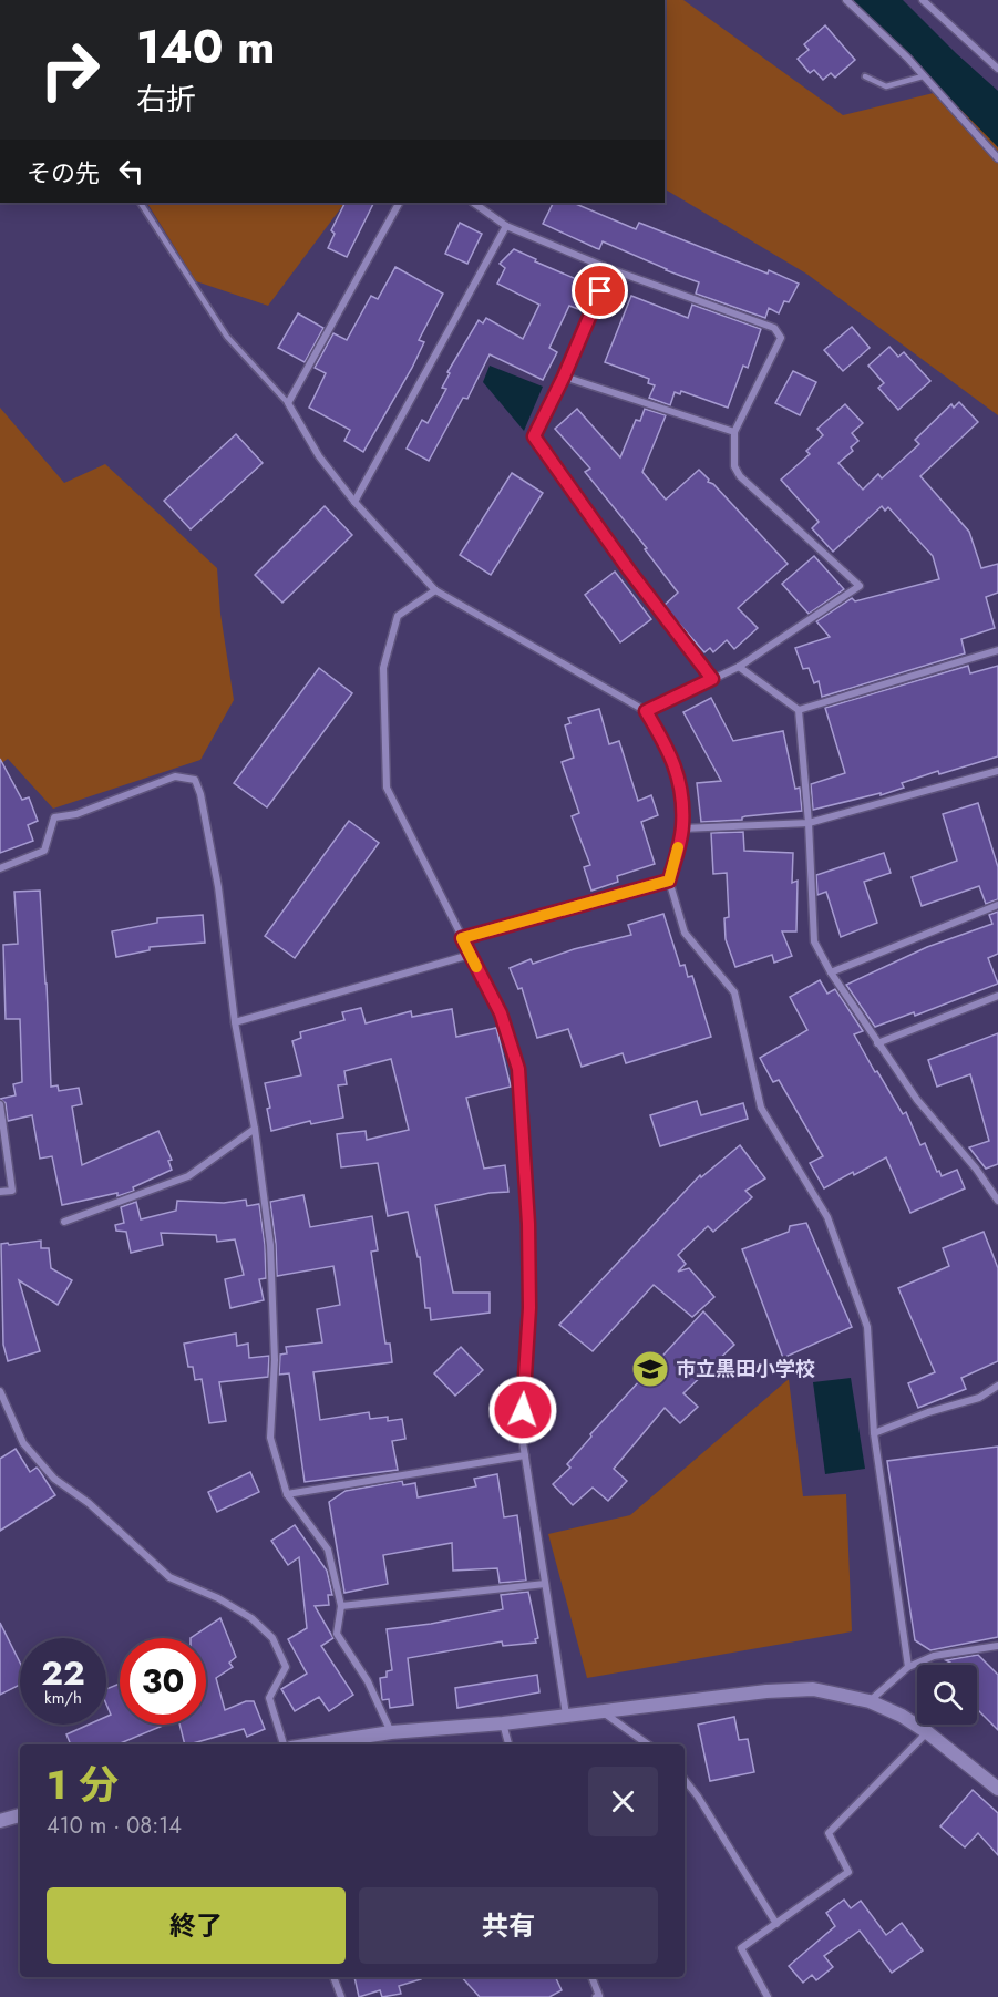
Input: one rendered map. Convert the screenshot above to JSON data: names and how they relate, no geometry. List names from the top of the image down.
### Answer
{
  "places": {
    "school or university": ["市立黒田小学校"]
  },
  "page": {
    "turn": ["140 m", "右折"],
    "then": "その先",
    "speed": "22 km/h",
    "limit": "30",
    "heading": ["1 分", "410 m · 08:14"],
    "buttons": ["終了", "共有"]
  }
}
